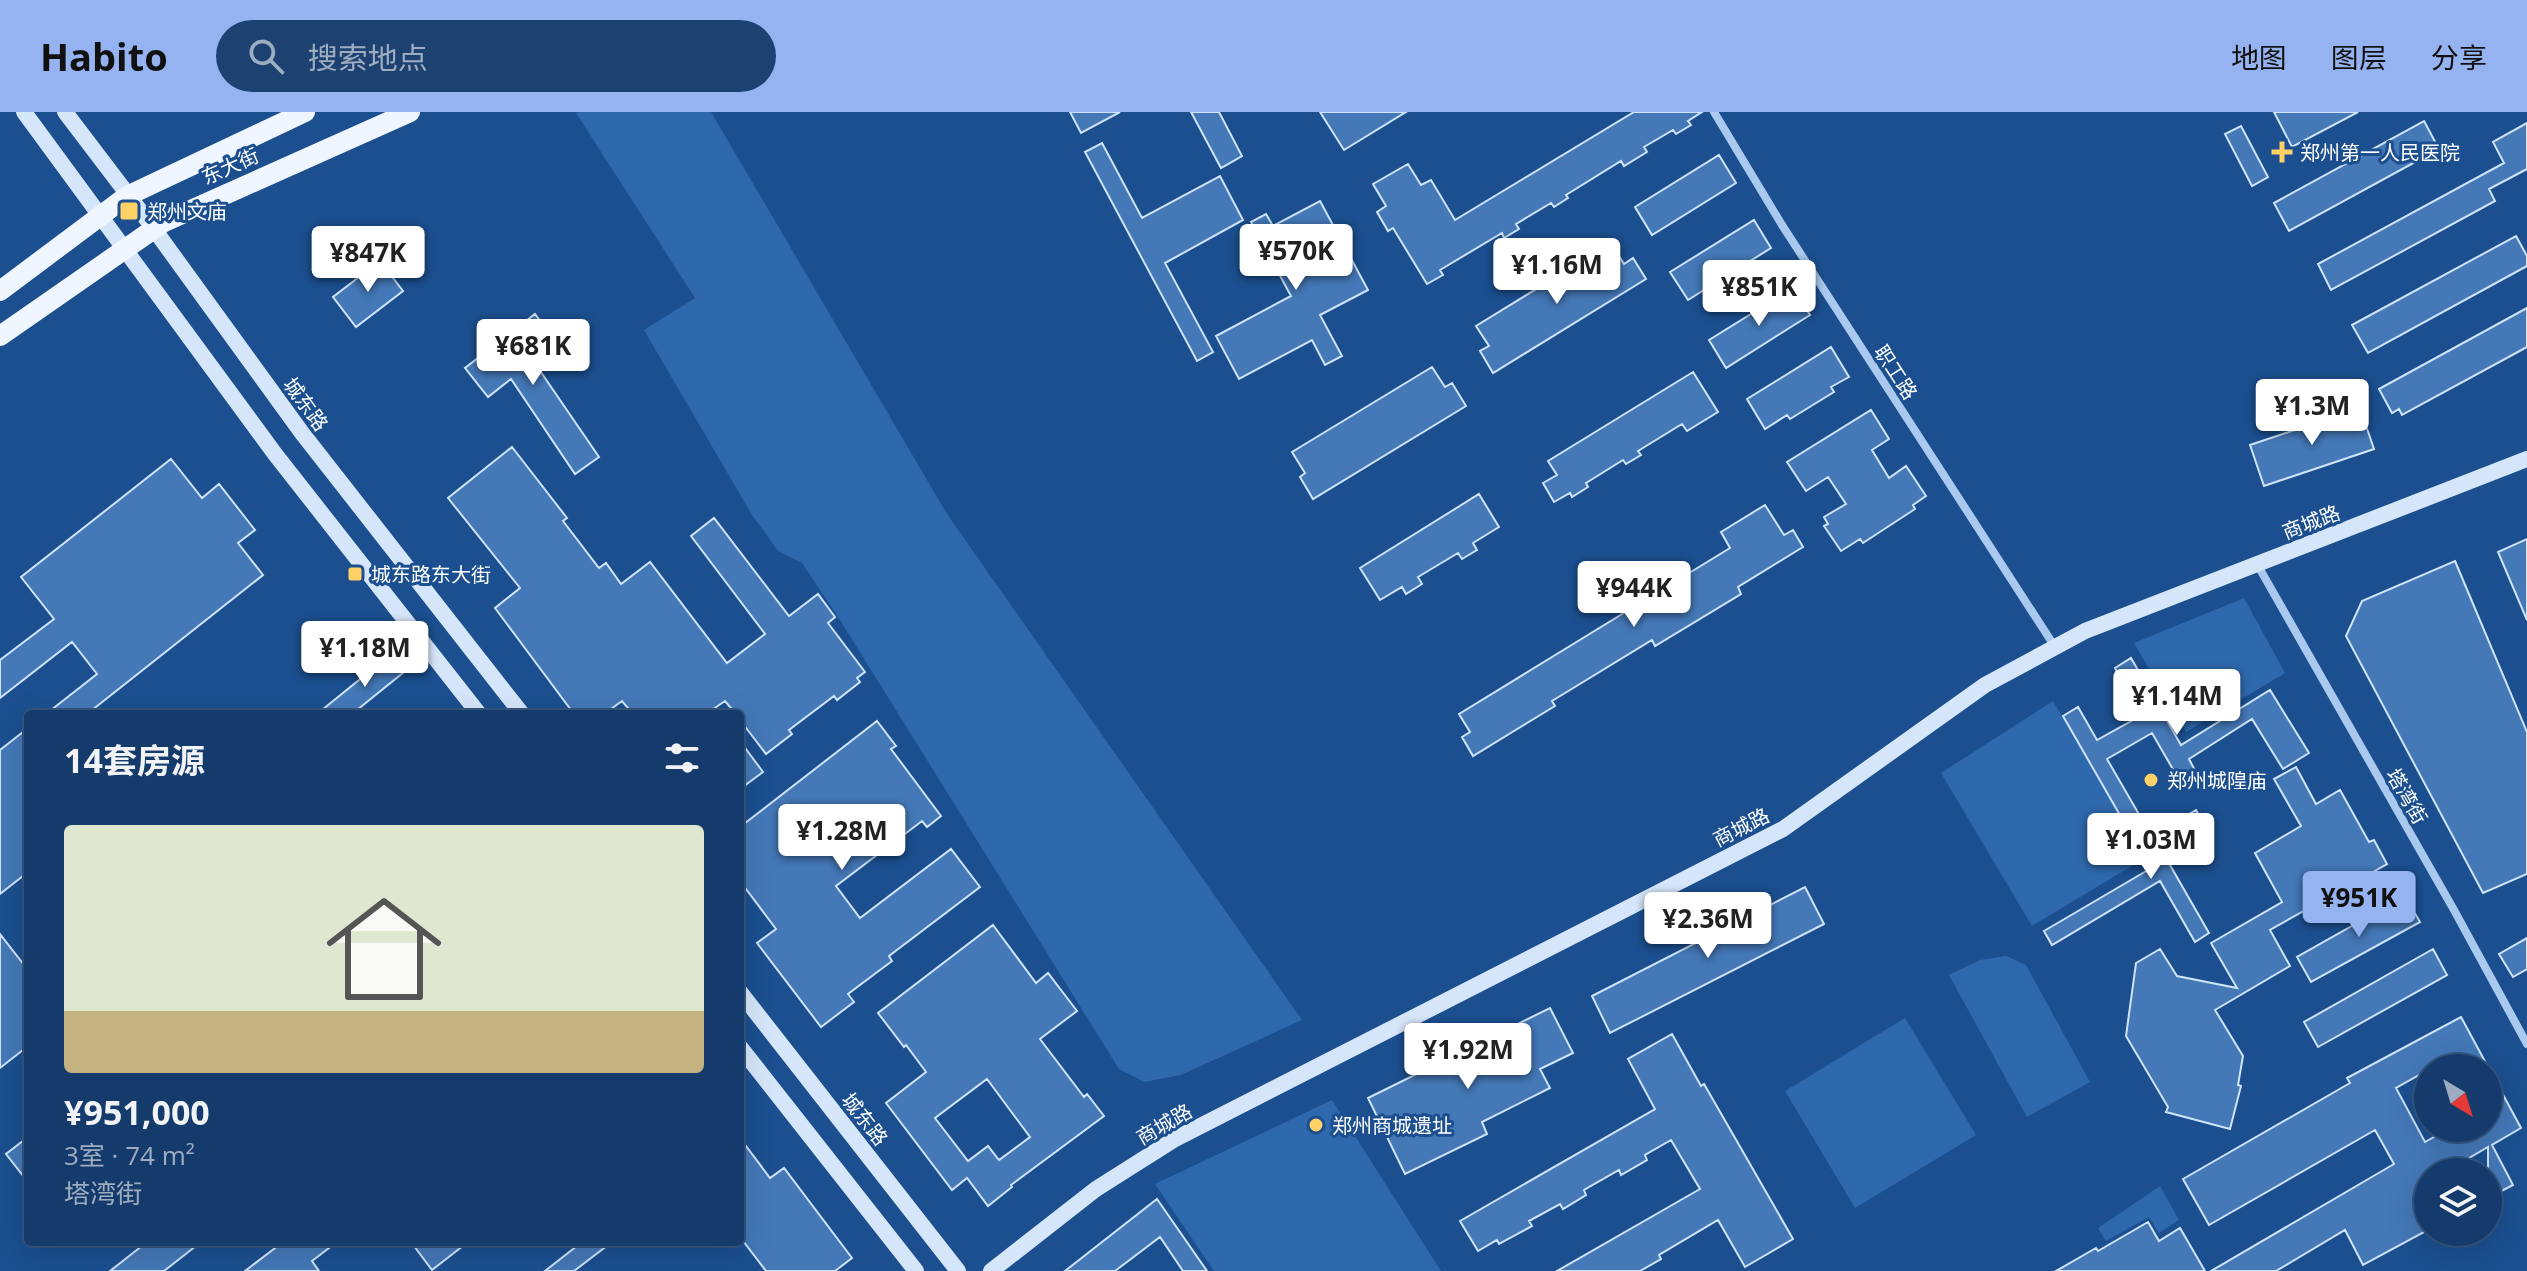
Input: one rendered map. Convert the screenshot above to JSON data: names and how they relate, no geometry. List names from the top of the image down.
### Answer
{
  "streets": {
    "main road": ["东大街", "城东路", "商城路"],
    "street": ["职工路", "塔湾街"]
  },
  "crossings": [
    ["东大街", "城东路"],
    ["职工路", "商城路"],
    ["商城路", "塔湾街"]
  ],
  "places": {
    "health": ["郑州第一人民医院"],
    "transit": ["郑州文庙", "城东路东大街"],
    "other": ["郑州城隍庙", "郑州商城遗址"]
  },
  "north": "bottom right",
  "page": {
    "header": "Habito",
    "search": "搜索地点",
    "nav": ["地图", "图层", "分享"],
    "price": [
      "¥570K",
      "¥847K",
      "¥1.16M",
      "¥851K",
      "¥681K",
      "¥1.3M",
      "¥944K",
      "¥1.18M",
      "¥1.14M",
      "¥1.28M",
      "¥1.03M",
      "¥951K",
      "¥2.36M",
      "¥1.92M"
    ],
    "heading": "14套房源",
    "list": [
      {
        "name": "¥951,000",
        "note": "3室 · 74 m² · 塔湾街"
      }
    ]
  }
}
